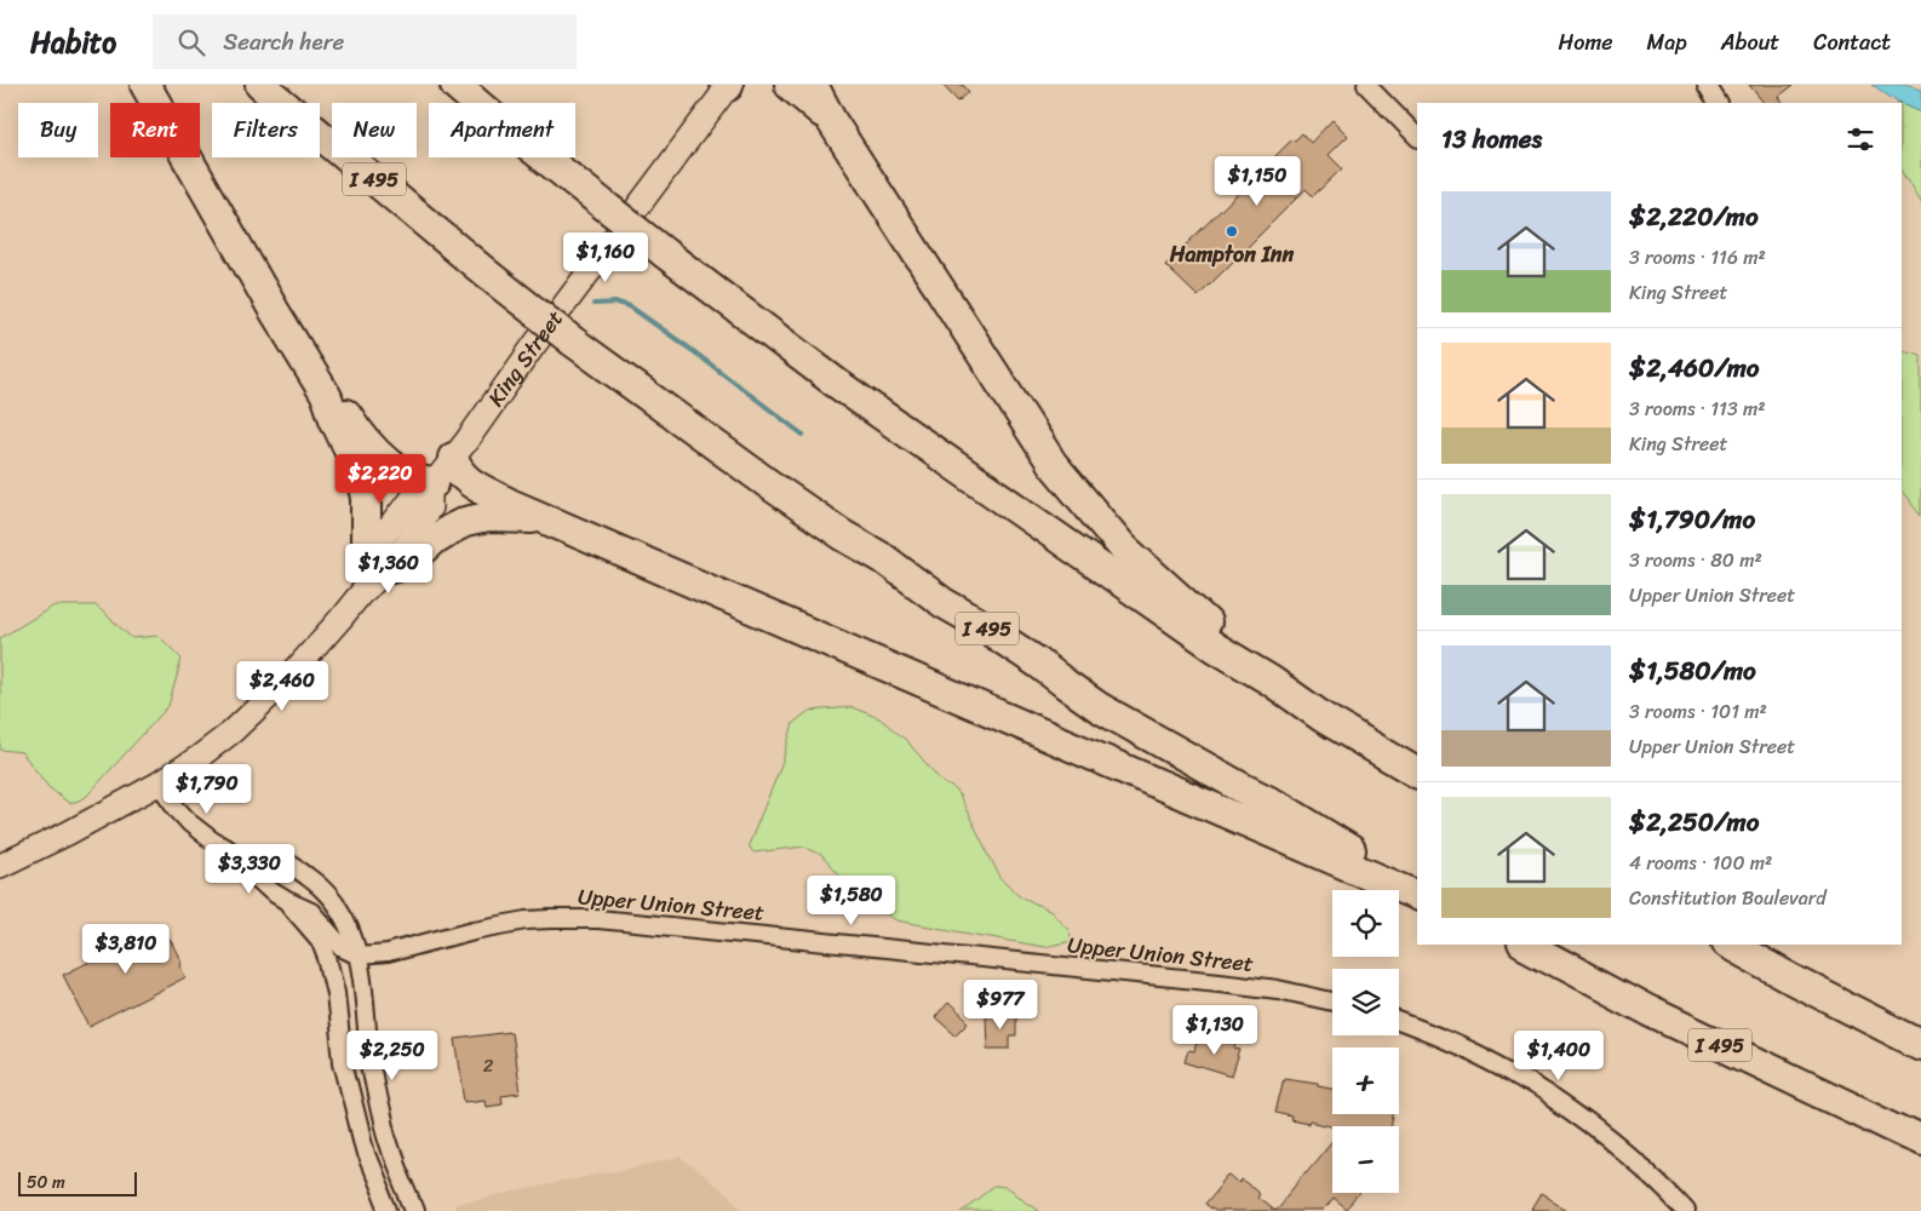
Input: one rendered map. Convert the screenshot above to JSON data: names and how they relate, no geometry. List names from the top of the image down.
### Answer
{
  "streets": {
    "highway": ["I 495"],
    "main road": ["King Street"],
    "street": ["Upper Union Street"]
  },
  "places": ["Hampton Inn"],
  "house_numbers": ["2"],
  "scale_bar": "50 m",
  "page": {
    "header": "Habito",
    "search": "Search here",
    "nav": [
      "Home",
      "Map",
      "About",
      "Contact"
    ],
    "chip": [
      "Buy",
      "Rent",
      "Filters",
      "New",
      "Apartment"
    ],
    "heading": "13 homes",
    "price": [
      "$1,150",
      "$1,160",
      "$2,220",
      "$1,360",
      "$2,460",
      "$1,790",
      "$3,330",
      "$1,580",
      "$3,810",
      "$977",
      "$1,130",
      "$2,250",
      "$1,400"
    ],
    "list": [
      {
        "name": "$2,220/mo",
        "note": "3 rooms · 116 m² · King Street"
      },
      {
        "name": "$2,460/mo",
        "note": "3 rooms · 113 m² · King Street"
      },
      {
        "name": "$1,790/mo",
        "note": "3 rooms · 80 m² · Upper Union Street"
      },
      {
        "name": "$1,580/mo",
        "note": "3 rooms · 101 m² · Upper Union Street"
      },
      {
        "name": "$2,250/mo",
        "note": "4 rooms · 100 m² · Constitution Boulevard"
      }
    ],
    "map_buttons": ["+", "−"],
    "scale": "50 m"
  }
}
